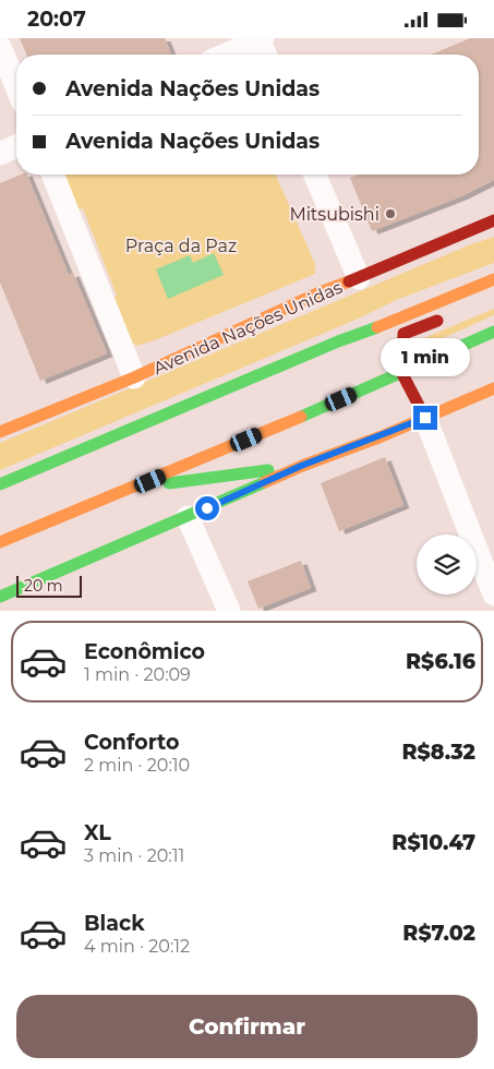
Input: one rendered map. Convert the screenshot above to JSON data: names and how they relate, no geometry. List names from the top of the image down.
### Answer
{
  "streets": {
    "main road": ["Avenida Nações Unidas"]
  },
  "parks": ["Praça da Paz"],
  "places": ["Mitsubishi"],
  "scale_bar": "20 m",
  "page": {
    "status": "20:07",
    "banner": ["Avenida Nações Unidas", "Avenida Nações Unidas"],
    "bubble": "1 min",
    "scale": "20 m",
    "list": [
      {
        "name": "Econômico",
        "note": "1 min · 20:09",
        "value": "R$6.16"
      },
      {
        "name": "Conforto",
        "note": "2 min · 20:10",
        "value": "R$8.32"
      },
      {
        "name": "XL",
        "note": "3 min · 20:11",
        "value": "R$10.47"
      },
      {
        "name": "Black",
        "note": "4 min · 20:12",
        "value": "R$7.02"
      }
    ],
    "buttons": "Confirmar"
  }
}
